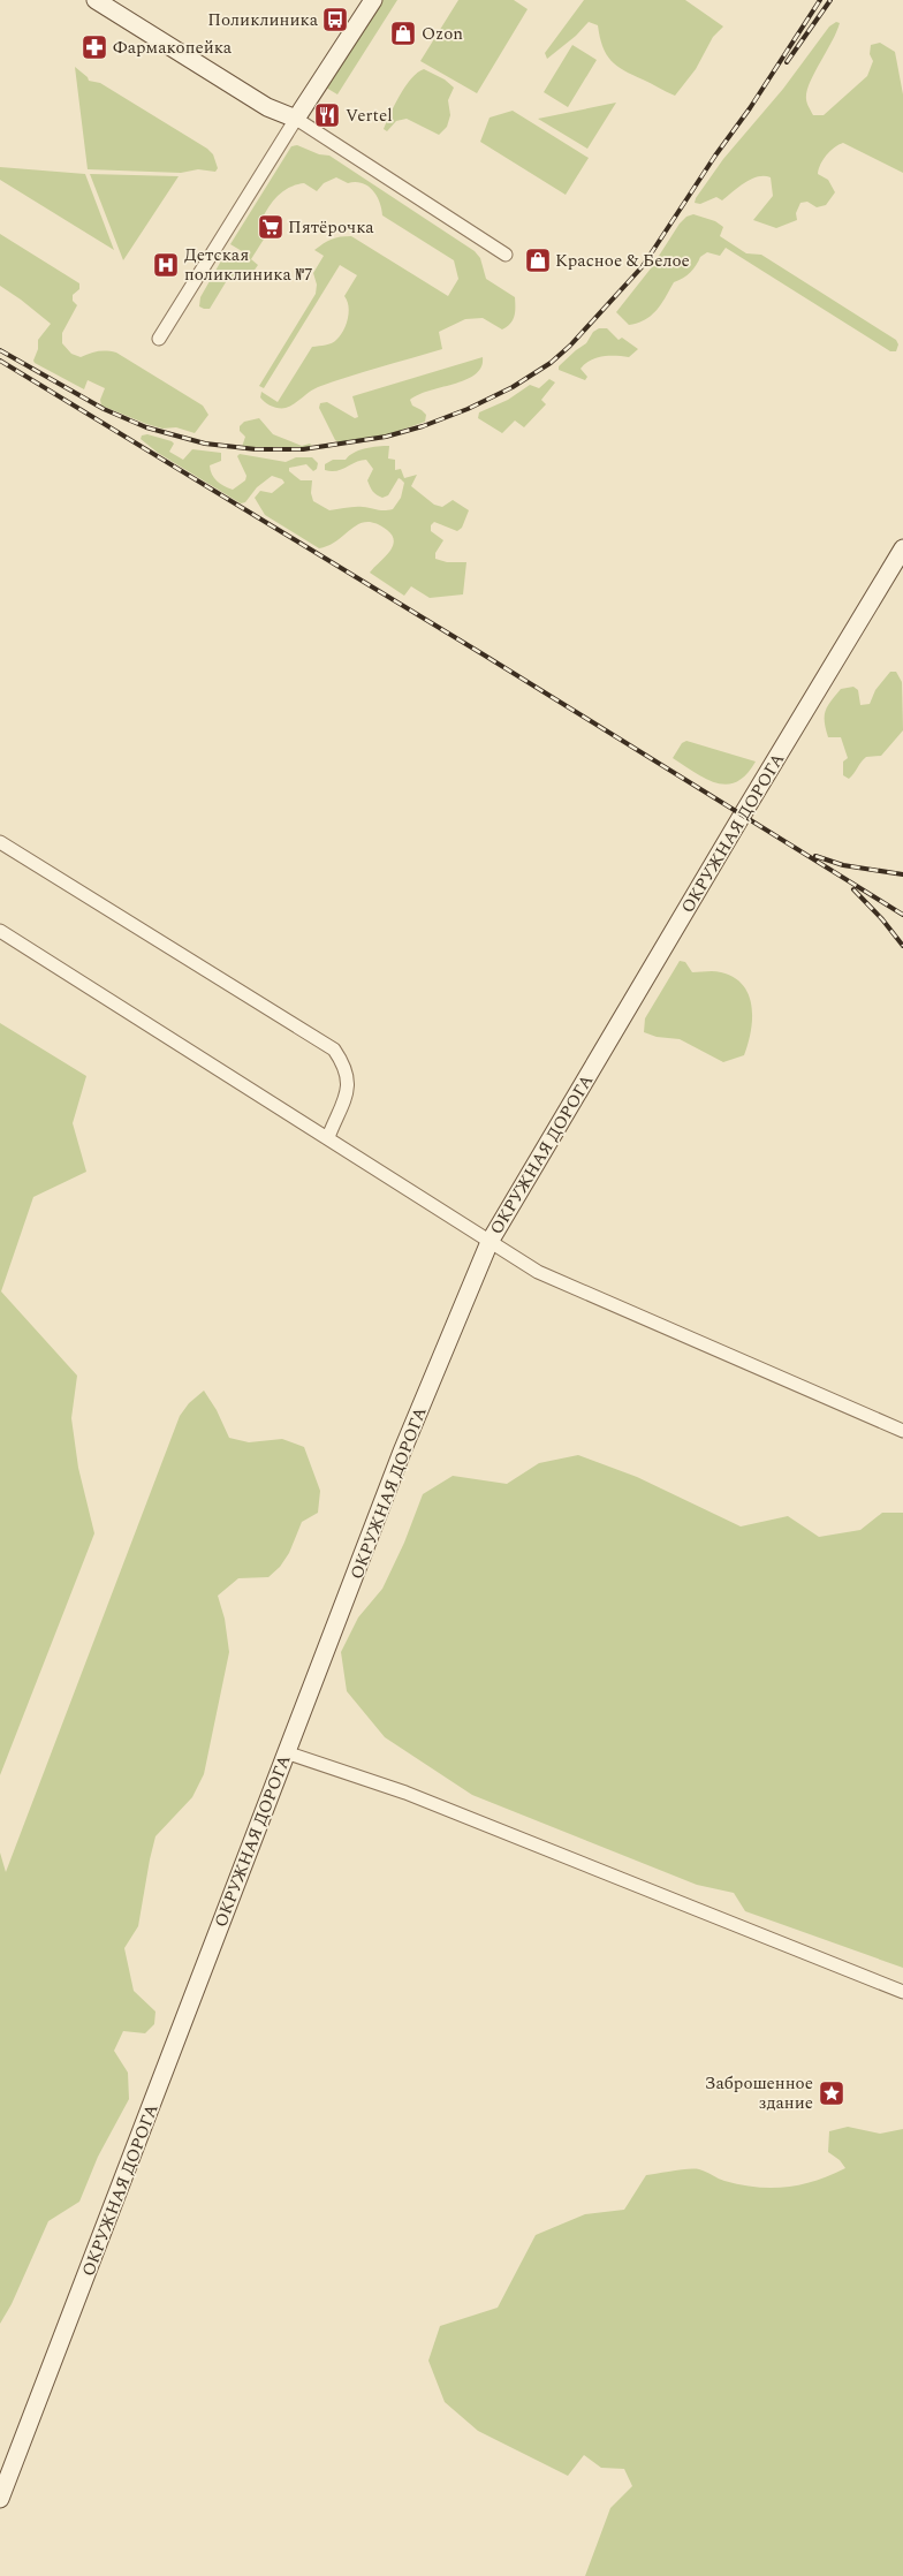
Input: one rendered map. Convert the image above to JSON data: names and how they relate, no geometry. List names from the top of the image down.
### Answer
{
  "streets": {
    "main road": ["ОКРУЖНАЯ ДОРОГА"]
  },
  "places": {
    "bus stop": ["Поликлиника"],
    "shop": ["Ozon", "Красное & Белое"],
    "pharmacy": ["Фармакопейка"],
    "restaurant": ["Vertel"],
    "supermarket": ["Пятёрочка"],
    "hospital": ["Детская поликлиника №7"],
    "place": ["Заброшенное здание"]
  }
}
